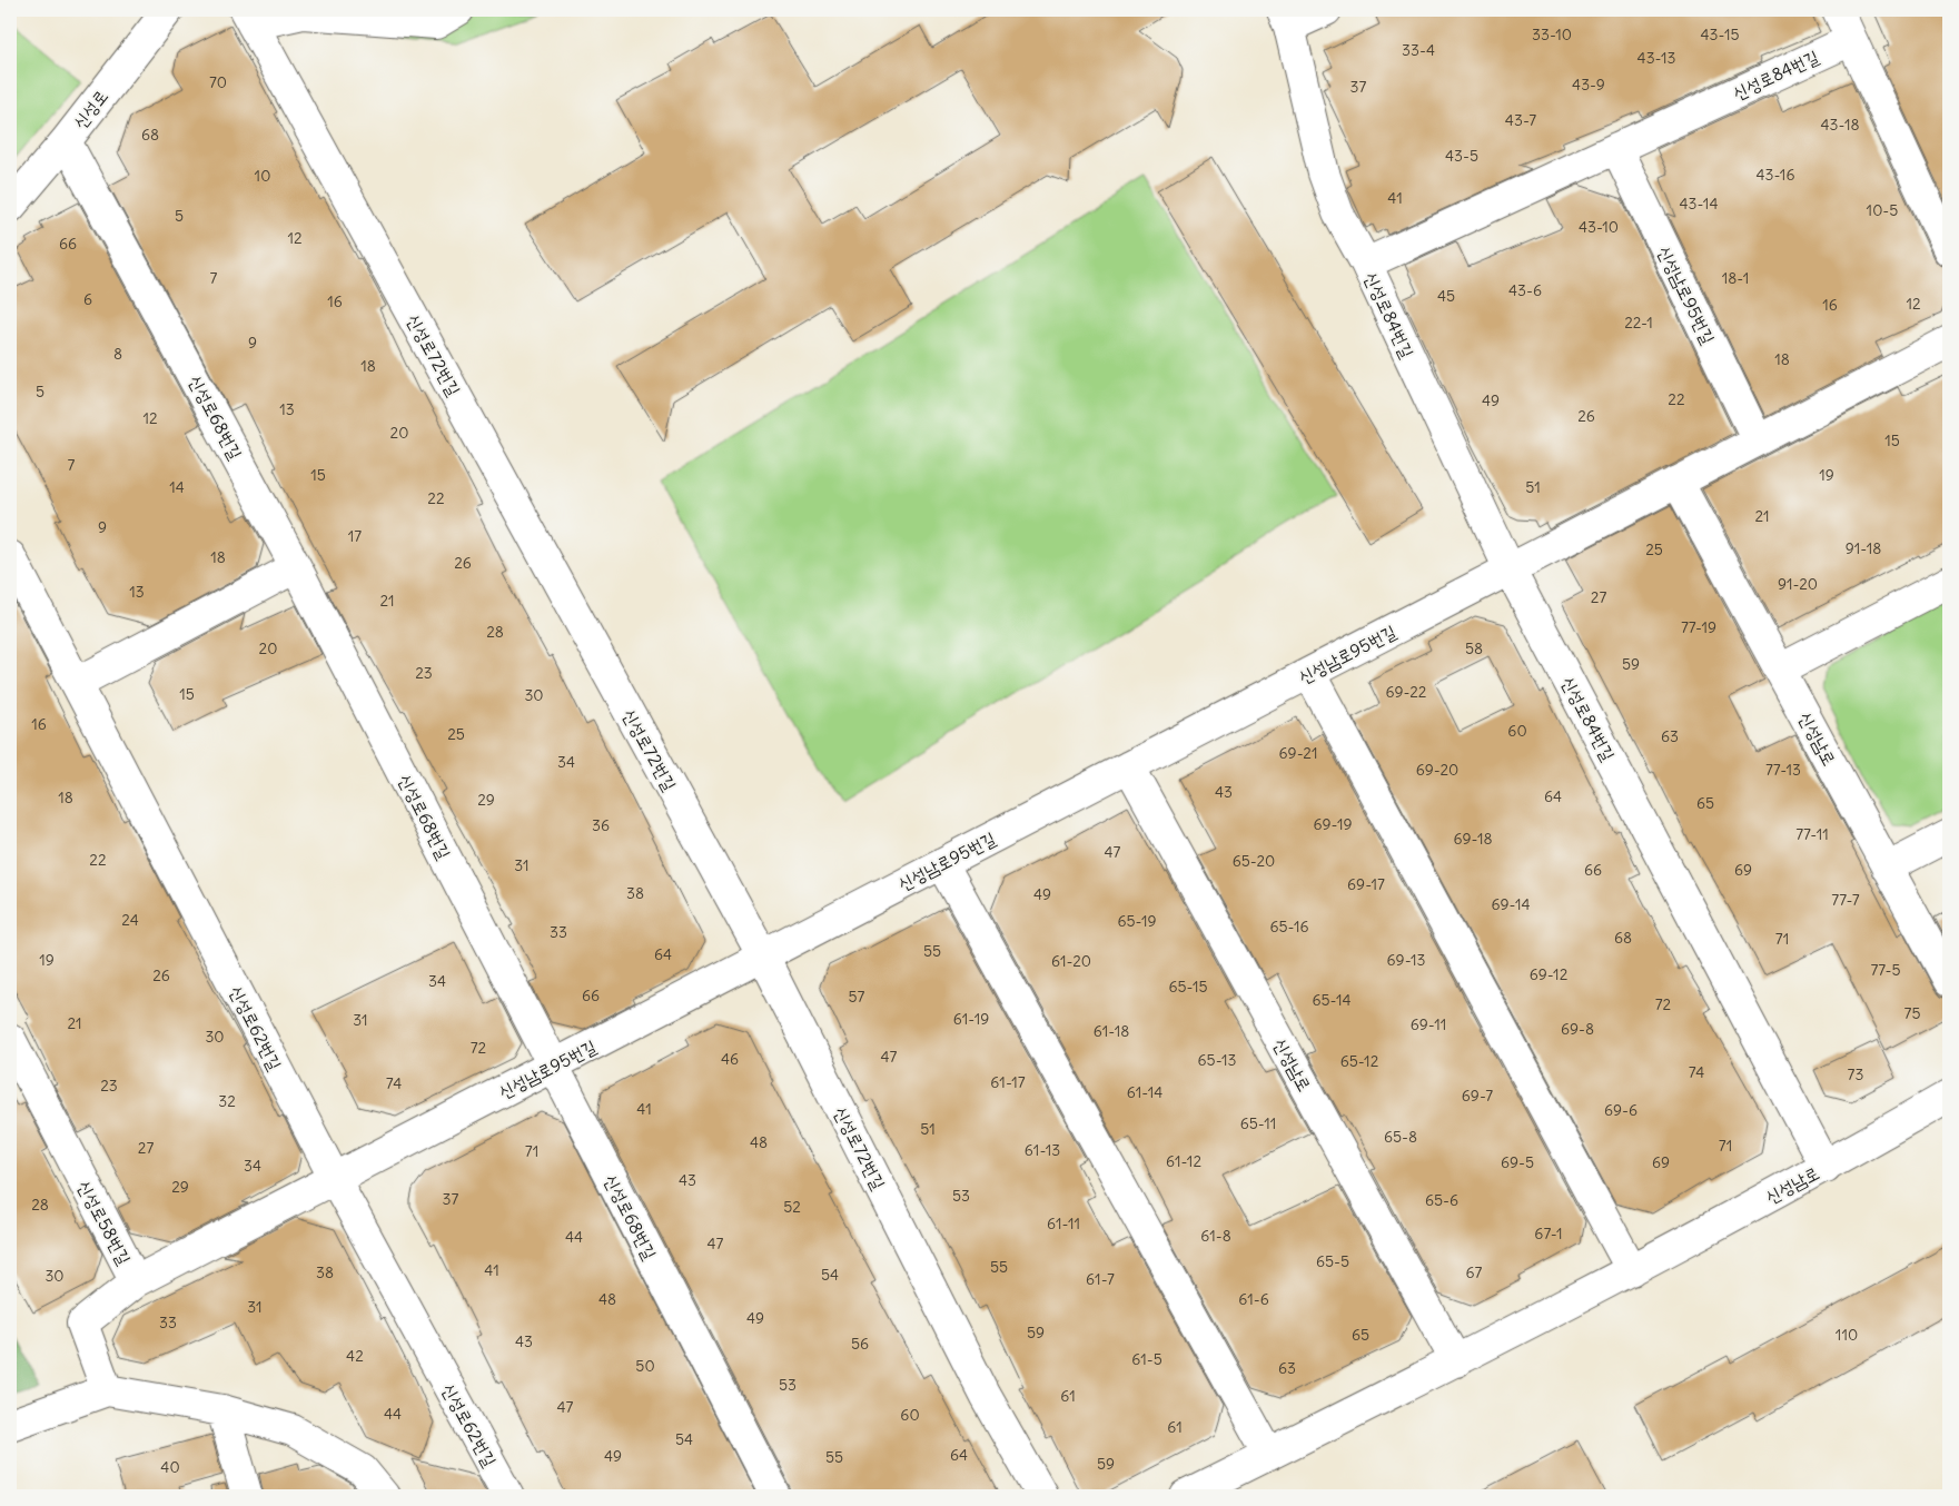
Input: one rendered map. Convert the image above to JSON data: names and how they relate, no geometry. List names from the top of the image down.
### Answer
{
  "streets": {
    "street": [
      "신성로84번길",
      "신성로",
      "신성남로95번길",
      "신성로72번길",
      "신성로68번길",
      "신성남로",
      "신성로62번길",
      "신성로58번길"
    ]
  },
  "crossings": [
    ["신성로84번길", "신성남로95번길"],
    ["신성로84번길", "신성남로"],
    ["신성로", "신성로68번길"],
    ["신성남로95번길", "신성로72번길"],
    ["신성남로95번길", "신성로68번길"],
    ["신성남로95번길", "신성남로"],
    ["신성남로95번길", "신성로62번길"],
    ["신성남로95번길", "신성로58번길"]
  ],
  "house_numbers": [
    "33-10",
    "43-15",
    "33-4",
    "43-13",
    "70",
    "43-9",
    "37",
    "43-7",
    "43-18",
    "68",
    "43-5",
    "43-16",
    "10",
    "41",
    "43-14",
    "10-5",
    "5",
    "43-10",
    "12",
    "66",
    "7",
    "18-1",
    "43-6",
    "45",
    "6",
    "16",
    "12",
    "16",
    "22-1",
    "9",
    "8",
    "18",
    "18",
    "5",
    "22",
    "49",
    "13",
    "26",
    "12",
    "20",
    "15",
    "7",
    "15",
    "19",
    "14",
    "51",
    "22",
    "21",
    "9",
    "17",
    "91-18",
    "25",
    "18",
    "26",
    "91-20",
    "13",
    "27",
    "21",
    "77-19",
    "28",
    "20",
    "58",
    "59",
    "23",
    "69-22",
    "15",
    "30",
    "16",
    "60",
    "25",
    "63",
    "69-21",
    "34",
    "69-20",
    "77-13",
    "43",
    "64",
    "18",
    "29",
    "65",
    "69-19",
    "36",
    "77-11",
    "69-18",
    "47",
    "22",
    "65-20",
    "31",
    "66",
    "69",
    "69-17",
    "38",
    "49",
    "77-7",
    "69-14",
    "24",
    "65-19",
    "65-16",
    "33",
    "68",
    "71",
    "55",
    "64",
    "19",
    "69-13",
    "61-20",
    "77-5",
    "69-12",
    "26",
    "34",
    "65-15",
    "66",
    "57",
    "65-14",
    "72",
    "75",
    "61-19",
    "31",
    "21",
    "69-11",
    "69-8",
    "61-18",
    "30",
    "72",
    "47",
    "46",
    "65-13",
    "65-12",
    "74",
    "73",
    "61-17",
    "74",
    "23",
    "61-14",
    "69-7",
    "32",
    "41",
    "69-6",
    "65-11",
    "51",
    "65-8",
    "48",
    "71",
    "27",
    "61-13",
    "71",
    "61-12",
    "69-5",
    "69",
    "34",
    "43",
    "29",
    "53",
    "37",
    "65-6",
    "28",
    "52",
    "61-11",
    "67-1",
    "61-8",
    "44",
    "47",
    "65-5",
    "55",
    "41",
    "38",
    "67",
    "54",
    "30",
    "61-7",
    "48",
    "61-6",
    "31",
    "49",
    "33",
    "59",
    "65",
    "110",
    "43",
    "56",
    "42",
    "61-5",
    "50",
    "63",
    "53",
    "61",
    "47",
    "44",
    "60",
    "61",
    "54",
    "64",
    "49",
    "55",
    "59",
    "40"
  ]
}
